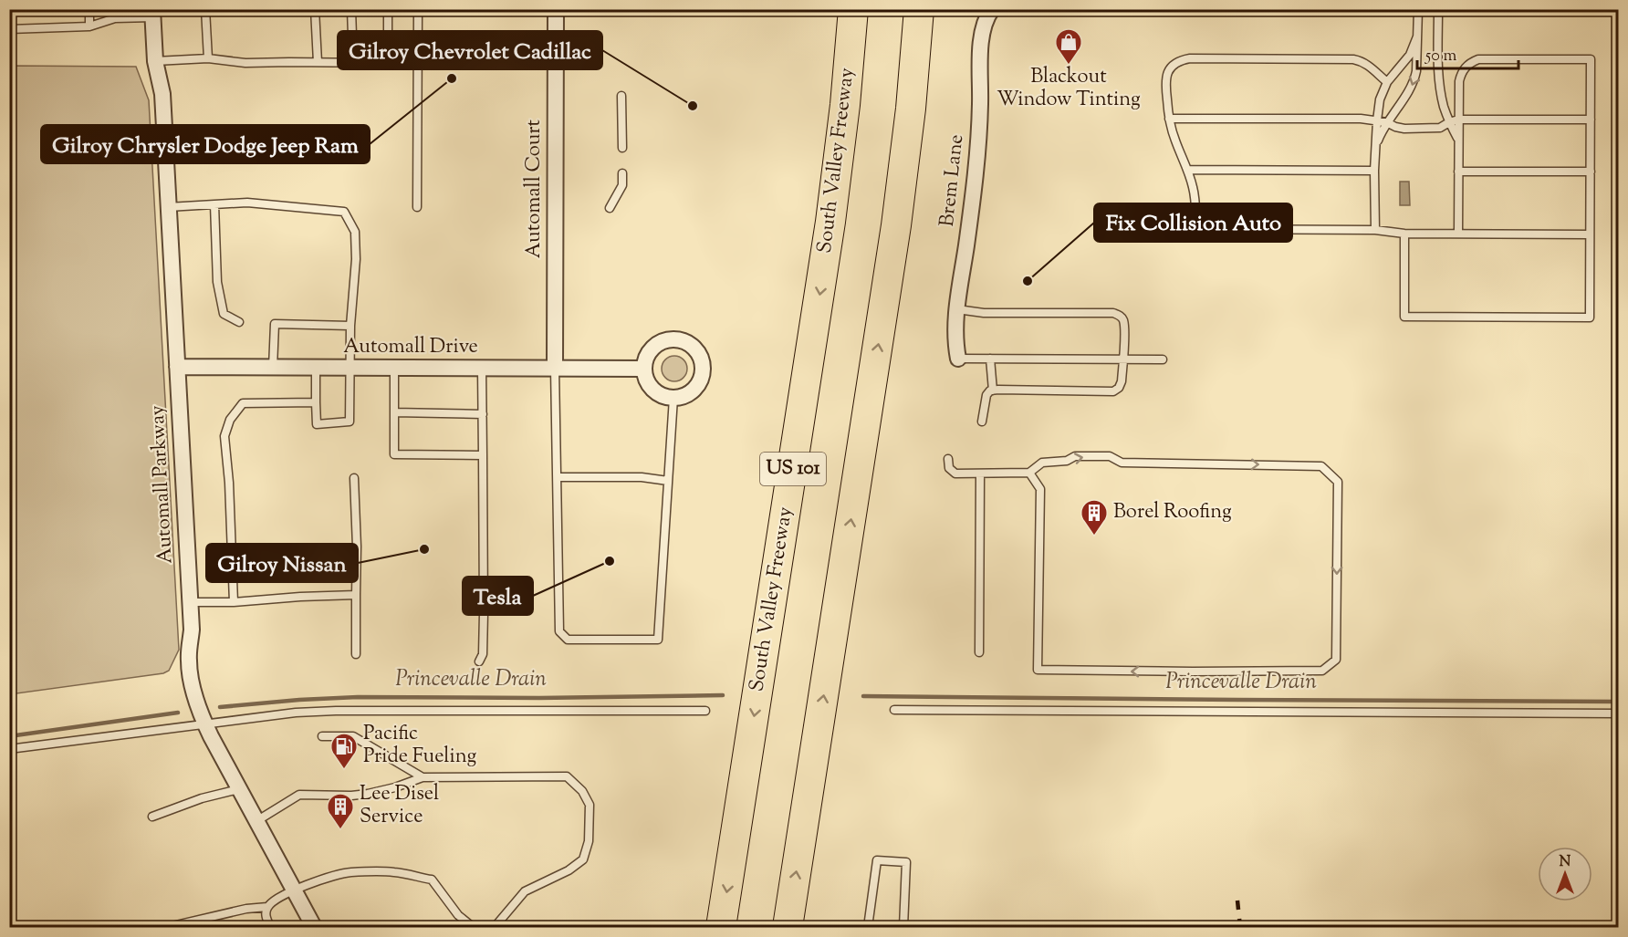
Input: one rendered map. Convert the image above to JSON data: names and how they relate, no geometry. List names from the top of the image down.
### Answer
{
  "streets": {
    "highway": ["South Valley Freeway", "US 101"],
    "street": [
      "Brem Lane",
      "Automall Court",
      "Automall Drive",
      "Automall Parkway"
    ]
  },
  "crossings": [
    ["Automall Court", "Automall Drive"],
    ["Automall Drive", "Automall Parkway"]
  ],
  "water": ["Princevalle Drain"],
  "places": {
    "shop": ["Blackout Window Tinting"],
    "other": [
      "Gilroy Chrysler Dodge Jeep Ram",
      "Gilroy Chevrolet Cadillac",
      "Fix Collision Auto",
      "Gilroy Nissan",
      "Tesla"
    ],
    "building": ["Borel Roofing", "Lee Disel Service"],
    "fuel station": ["Pacific Pride Fueling"]
  },
  "scale_bar": "50 m",
  "north": "top"
}
